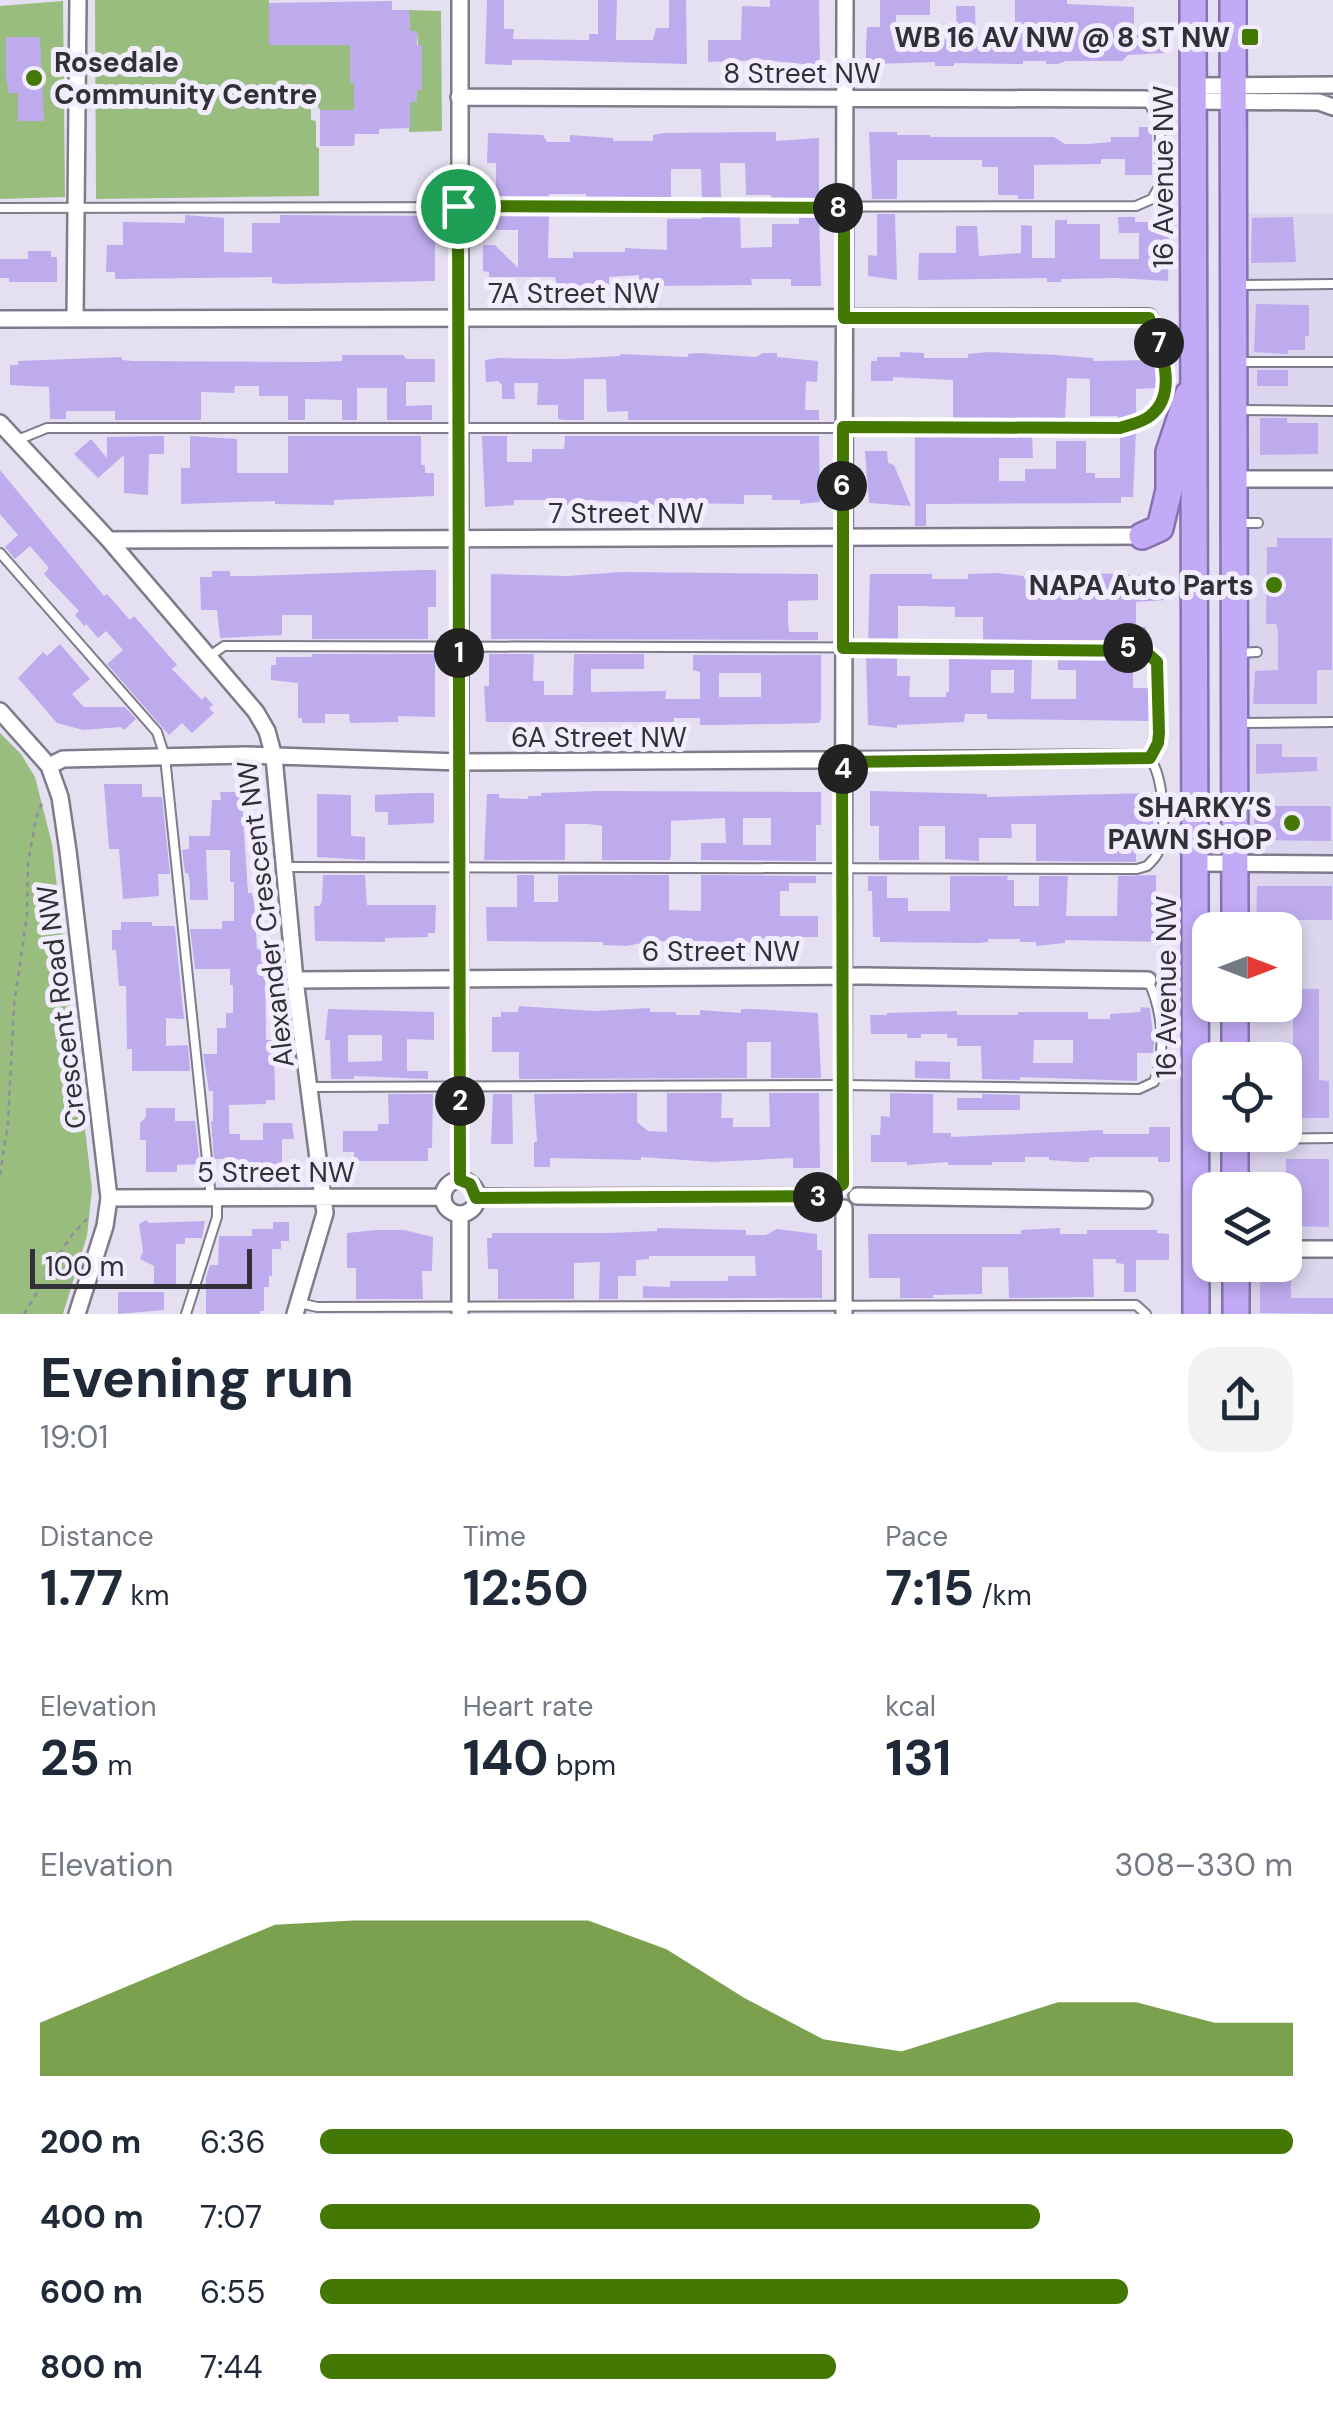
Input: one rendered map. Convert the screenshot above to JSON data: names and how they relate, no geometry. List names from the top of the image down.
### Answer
{
  "streets": {
    "highway": ["16 Avenue NW"],
    "street": [
      "8 Street NW",
      "7A Street NW",
      "7 Street NW",
      "6A Street NW",
      "Alexander Crescent NW",
      "6 Street NW",
      "Crescent Road NW",
      "5 Street NW"
    ]
  },
  "crossings": [
    ["7 Street NW", "Alexander Crescent NW"],
    ["6A Street NW", "Alexander Crescent NW"],
    ["6A Street NW", "Crescent Road NW"],
    ["Alexander Crescent NW", "6 Street NW"],
    ["Alexander Crescent NW", "5 Street NW"],
    ["Crescent Road NW", "5 Street NW"]
  ],
  "places": {
    "transit": ["WB 16 AV NW @ 8 ST NW"],
    "other": ["Rosedale Community Centre", "NAPA Auto Parts", "SHARKY’S PAWN SHOP"]
  },
  "scale_bar": "100 m",
  "north": "right",
  "page": {
    "pins": [
      "8",
      "7",
      "6",
      "5",
      "1",
      "4",
      "2",
      "3"
    ],
    "scale": "100 m",
    "heading": ["Evening run", "19:01"],
    "stats": [
      ["Distance", "1.77 km"],
      ["Time", "12:50"],
      ["Pace", "7:15 /km"],
      ["Elevation", "25 m"],
      ["Heart rate", "140 bpm"],
      ["kcal", "131"]
    ],
    "chart": ["Elevation", "308–330 m"],
    "list": [
      {
        "name": "200 m",
        "note": "6:36"
      },
      {
        "name": "400 m",
        "note": "7:07"
      },
      {
        "name": "600 m",
        "note": "6:55"
      },
      {
        "name": "800 m",
        "note": "7:44"
      }
    ]
  }
}
